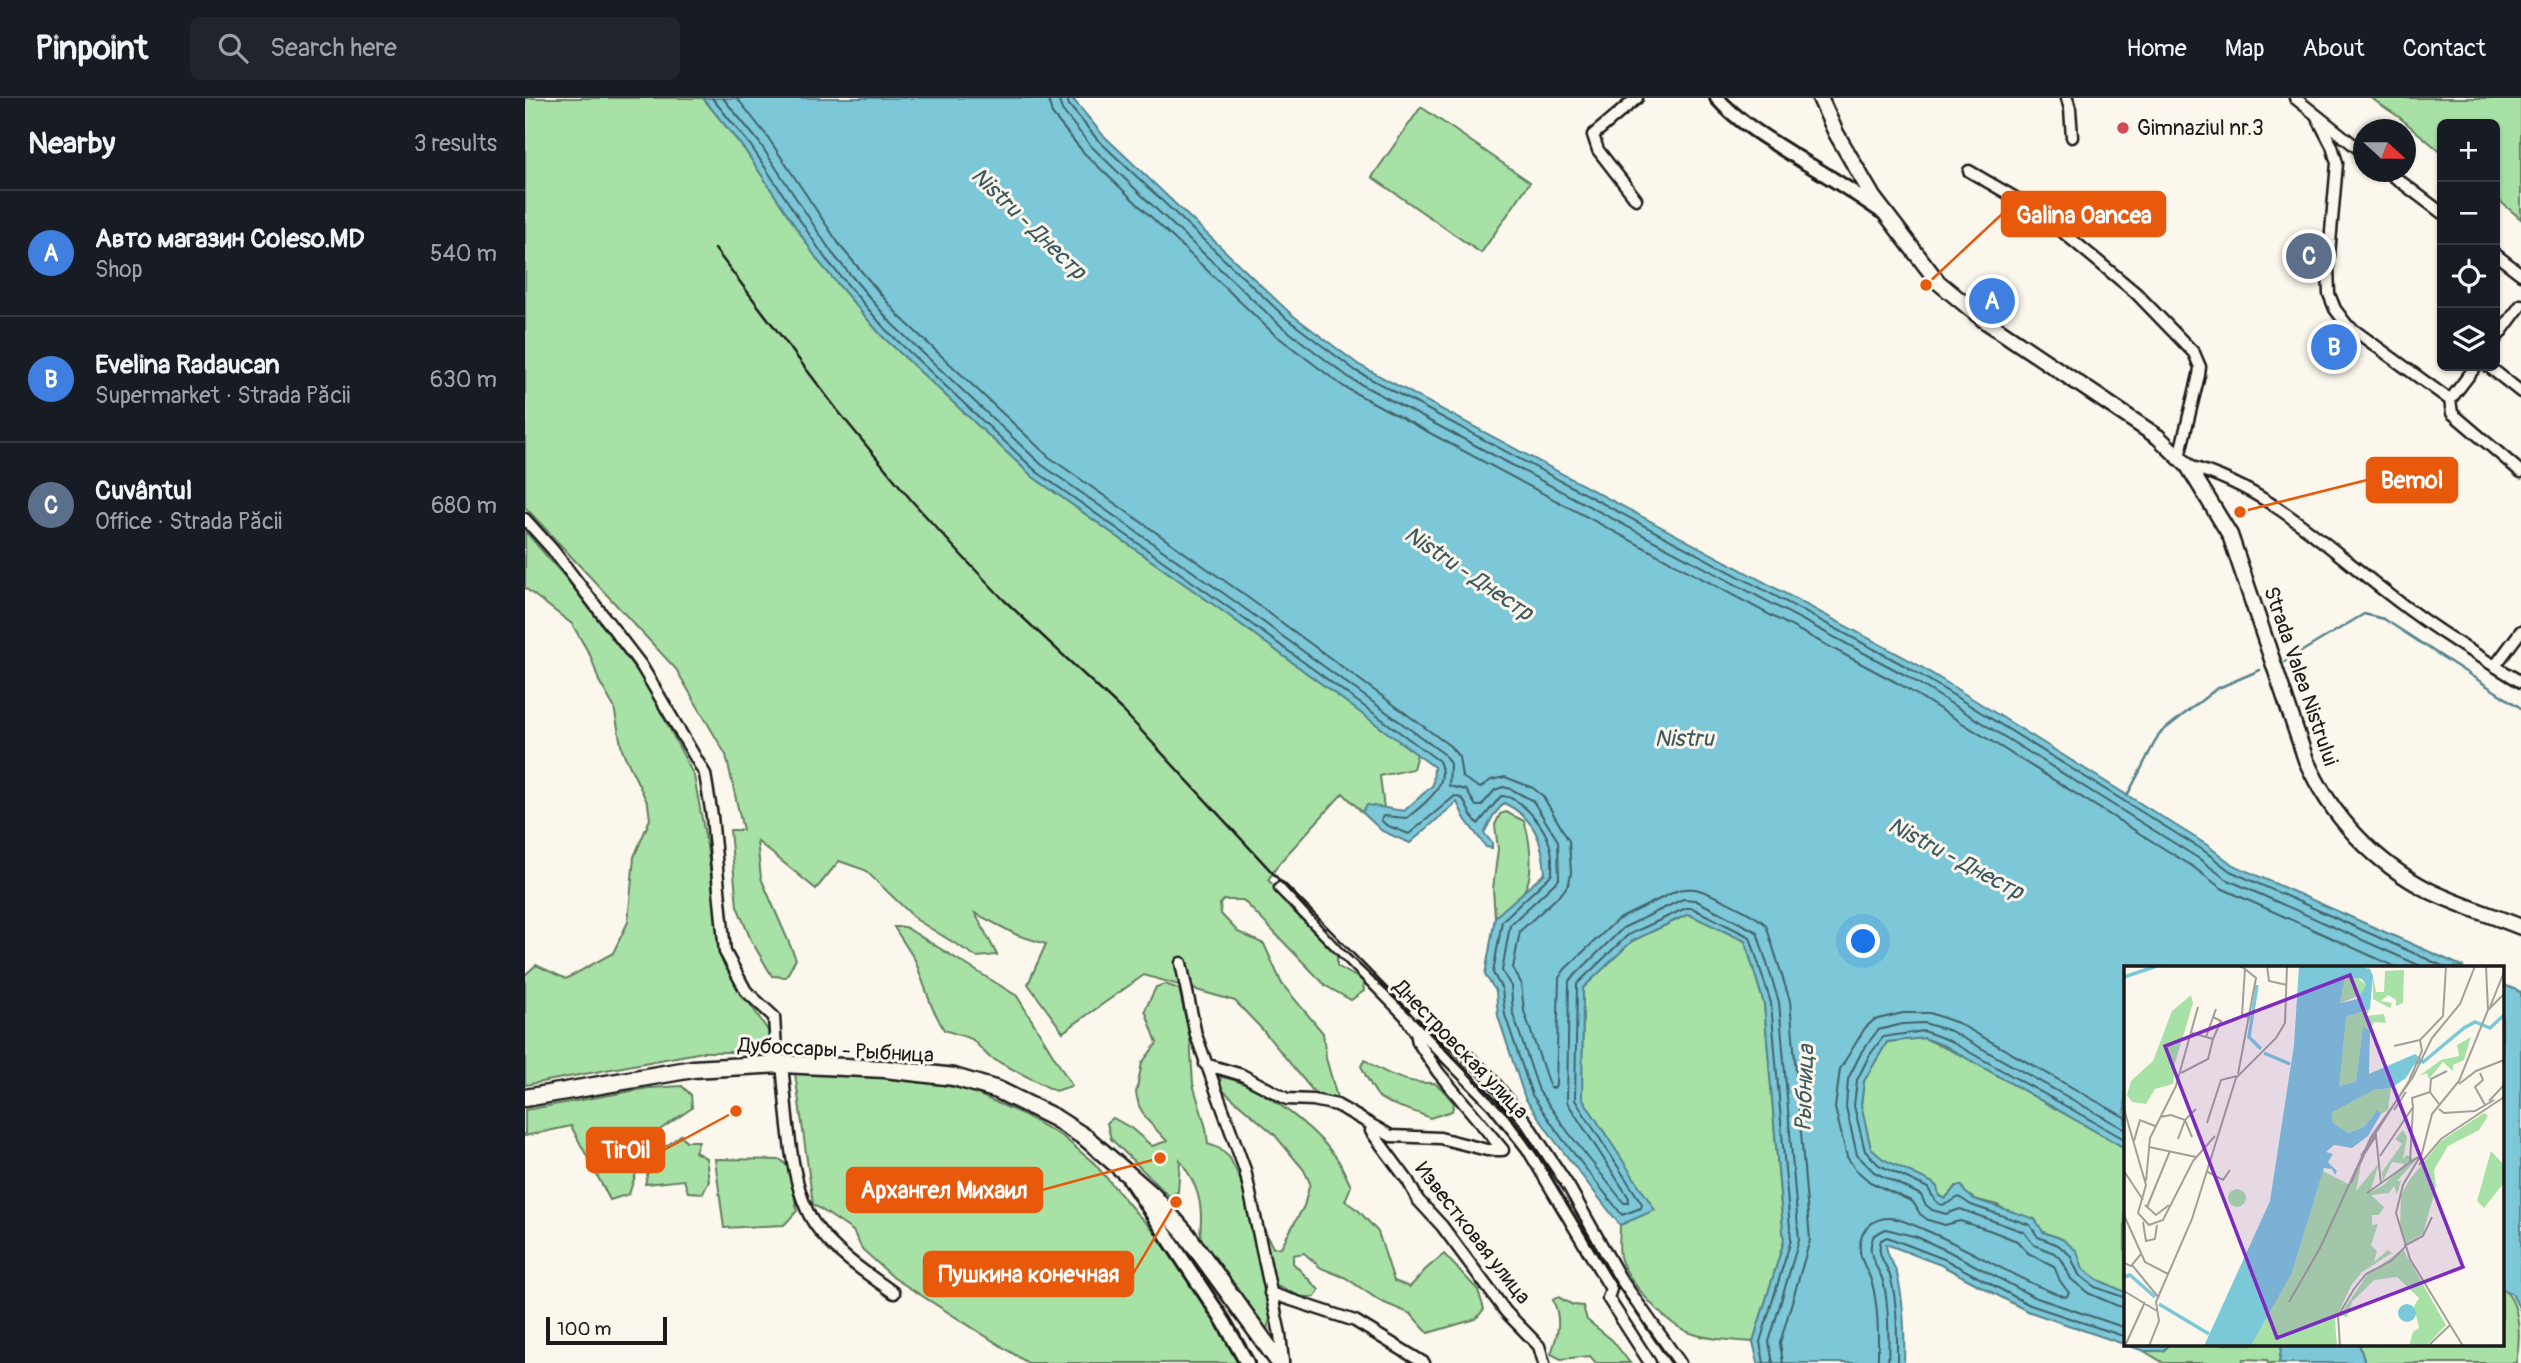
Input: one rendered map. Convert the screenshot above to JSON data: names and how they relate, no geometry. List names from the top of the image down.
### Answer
{
  "streets": {
    "highway": ["Дубоссары - Рыбница"],
    "main road": ["Strada Valea Nistrului"],
    "street": ["Днестровская улица", "Известковая улица"]
  },
  "crossings": [
    ["Днестровская улица", "Известковая улица"]
  ],
  "water": ["Nistru - Днестр", "Nistru", "Рыбница"],
  "places": [
    "Gimnaziul nr.3",
    "Galina Oancea",
    "Bemol",
    "TirOil",
    "Архангел Михаил",
    "Пушкина конечная"
  ],
  "scale_bar": "100 m",
  "north": "right",
  "page": {
    "header": "Pinpoint",
    "search": "Search here",
    "nav": [
      "Home",
      "Map",
      "About",
      "Contact"
    ],
    "heading": ["Nearby", "3 results"],
    "map_buttons": ["+", "−"],
    "list": [
      {
        "mark": "A",
        "name": "Авто магазин Coleso.MD",
        "note": "Shop",
        "value": "540 m"
      },
      {
        "mark": "B",
        "name": "Evelina Radaucan",
        "note": "Supermarket · Strada Păcii",
        "value": "630 m"
      },
      {
        "mark": "C",
        "name": "Cuvântul",
        "note": "Office · Strada Păcii",
        "value": "680 m"
      }
    ],
    "pins": ["C", "A", "B"],
    "scale": "100 m"
  }
}
